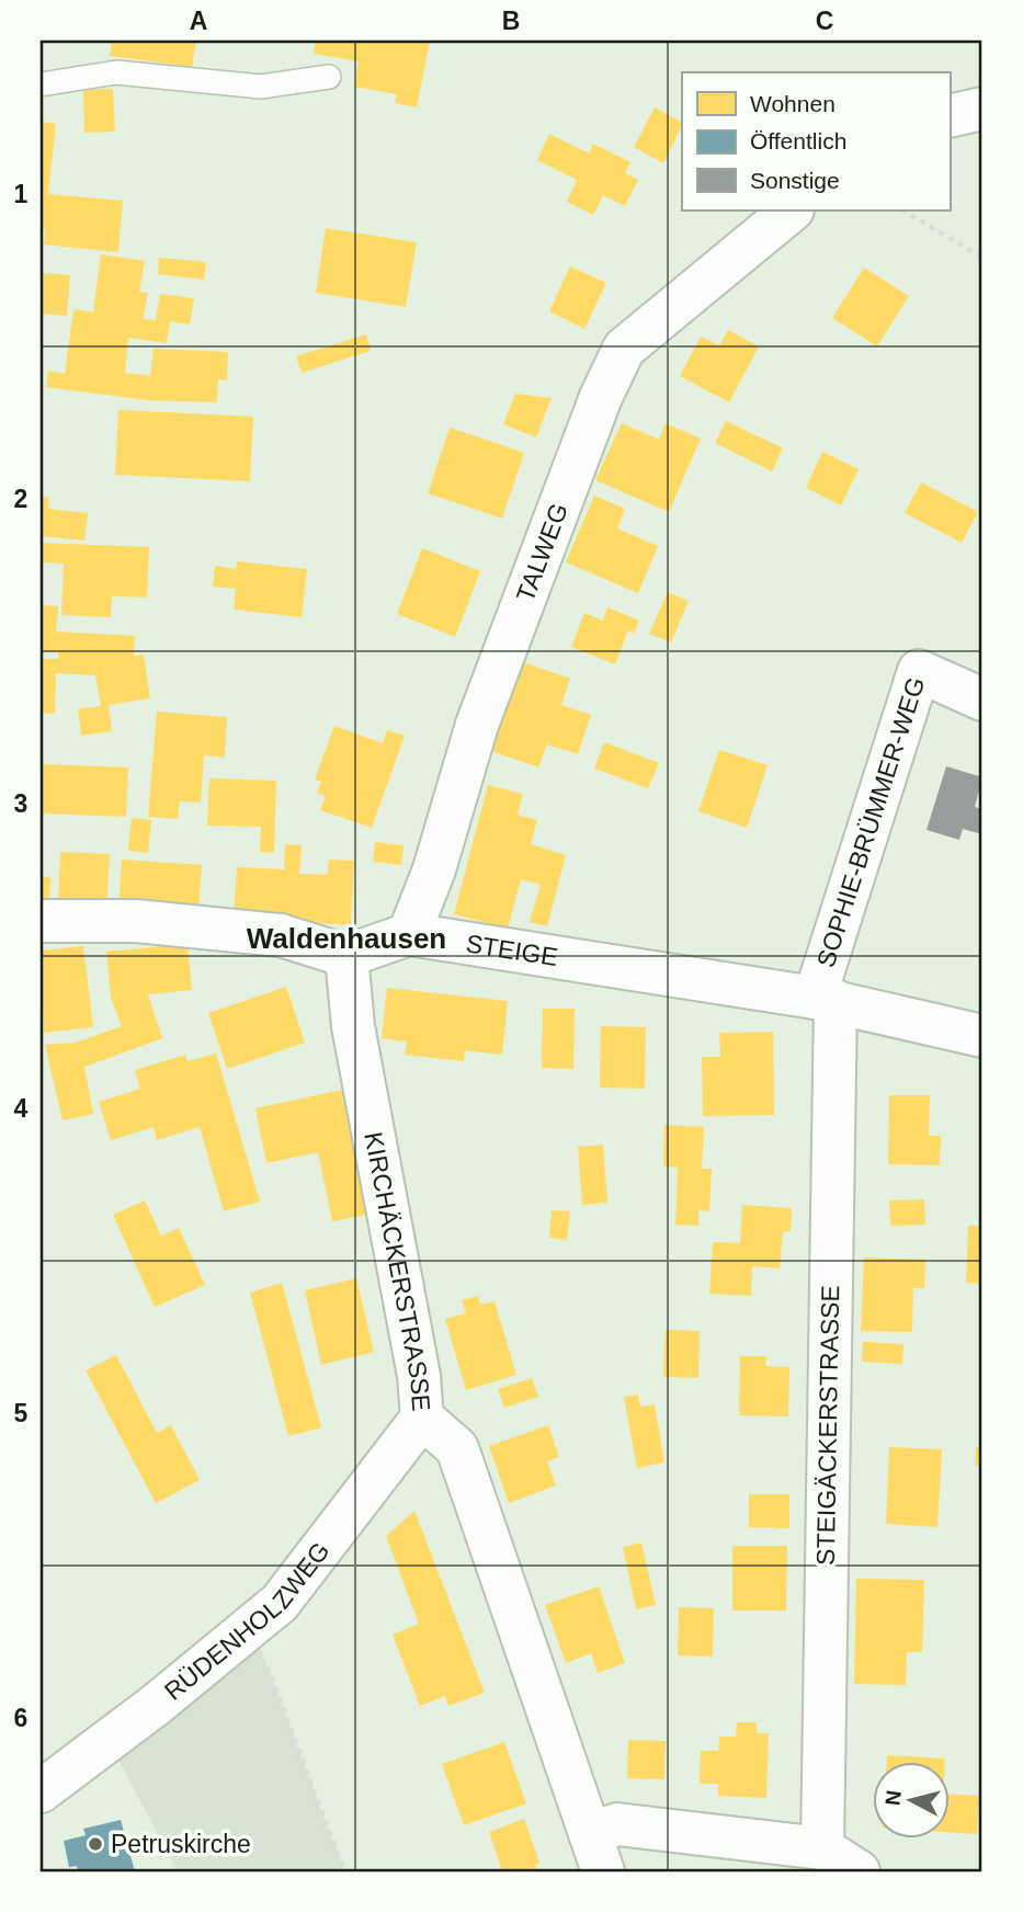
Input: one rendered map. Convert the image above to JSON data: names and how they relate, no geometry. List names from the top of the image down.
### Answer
{
  "streets": {
    "street": [
      "TALWEG",
      "SOPHIE-BRÜMMER-WEG",
      "STEIGE",
      "KIRCHÄCKERSTRASSE",
      "STEIGÄCKERSTRASSE",
      "RÜDENHOLZWEG"
    ]
  },
  "crossings": [
    ["TALWEG", "STEIGE"],
    ["SOPHIE-BRÜMMER-WEG", "STEIGE"],
    ["SOPHIE-BRÜMMER-WEG", "STEIGÄCKERSTRASSE"],
    ["STEIGE", "KIRCHÄCKERSTRASSE"],
    ["STEIGE", "STEIGÄCKERSTRASSE"],
    ["KIRCHÄCKERSTRASSE", "RÜDENHOLZWEG"]
  ],
  "districts": ["Waldenhausen"],
  "places": ["Petruskirche"],
  "legend": ["Wohnen", "Öffentlich", "Sonstige"],
  "north": "left",
  "grid": {
    "columns": ["A", "B", "C"],
    "rows": [
      "1",
      "2",
      "3",
      "4",
      "5",
      "6"
    ]
  }
}
